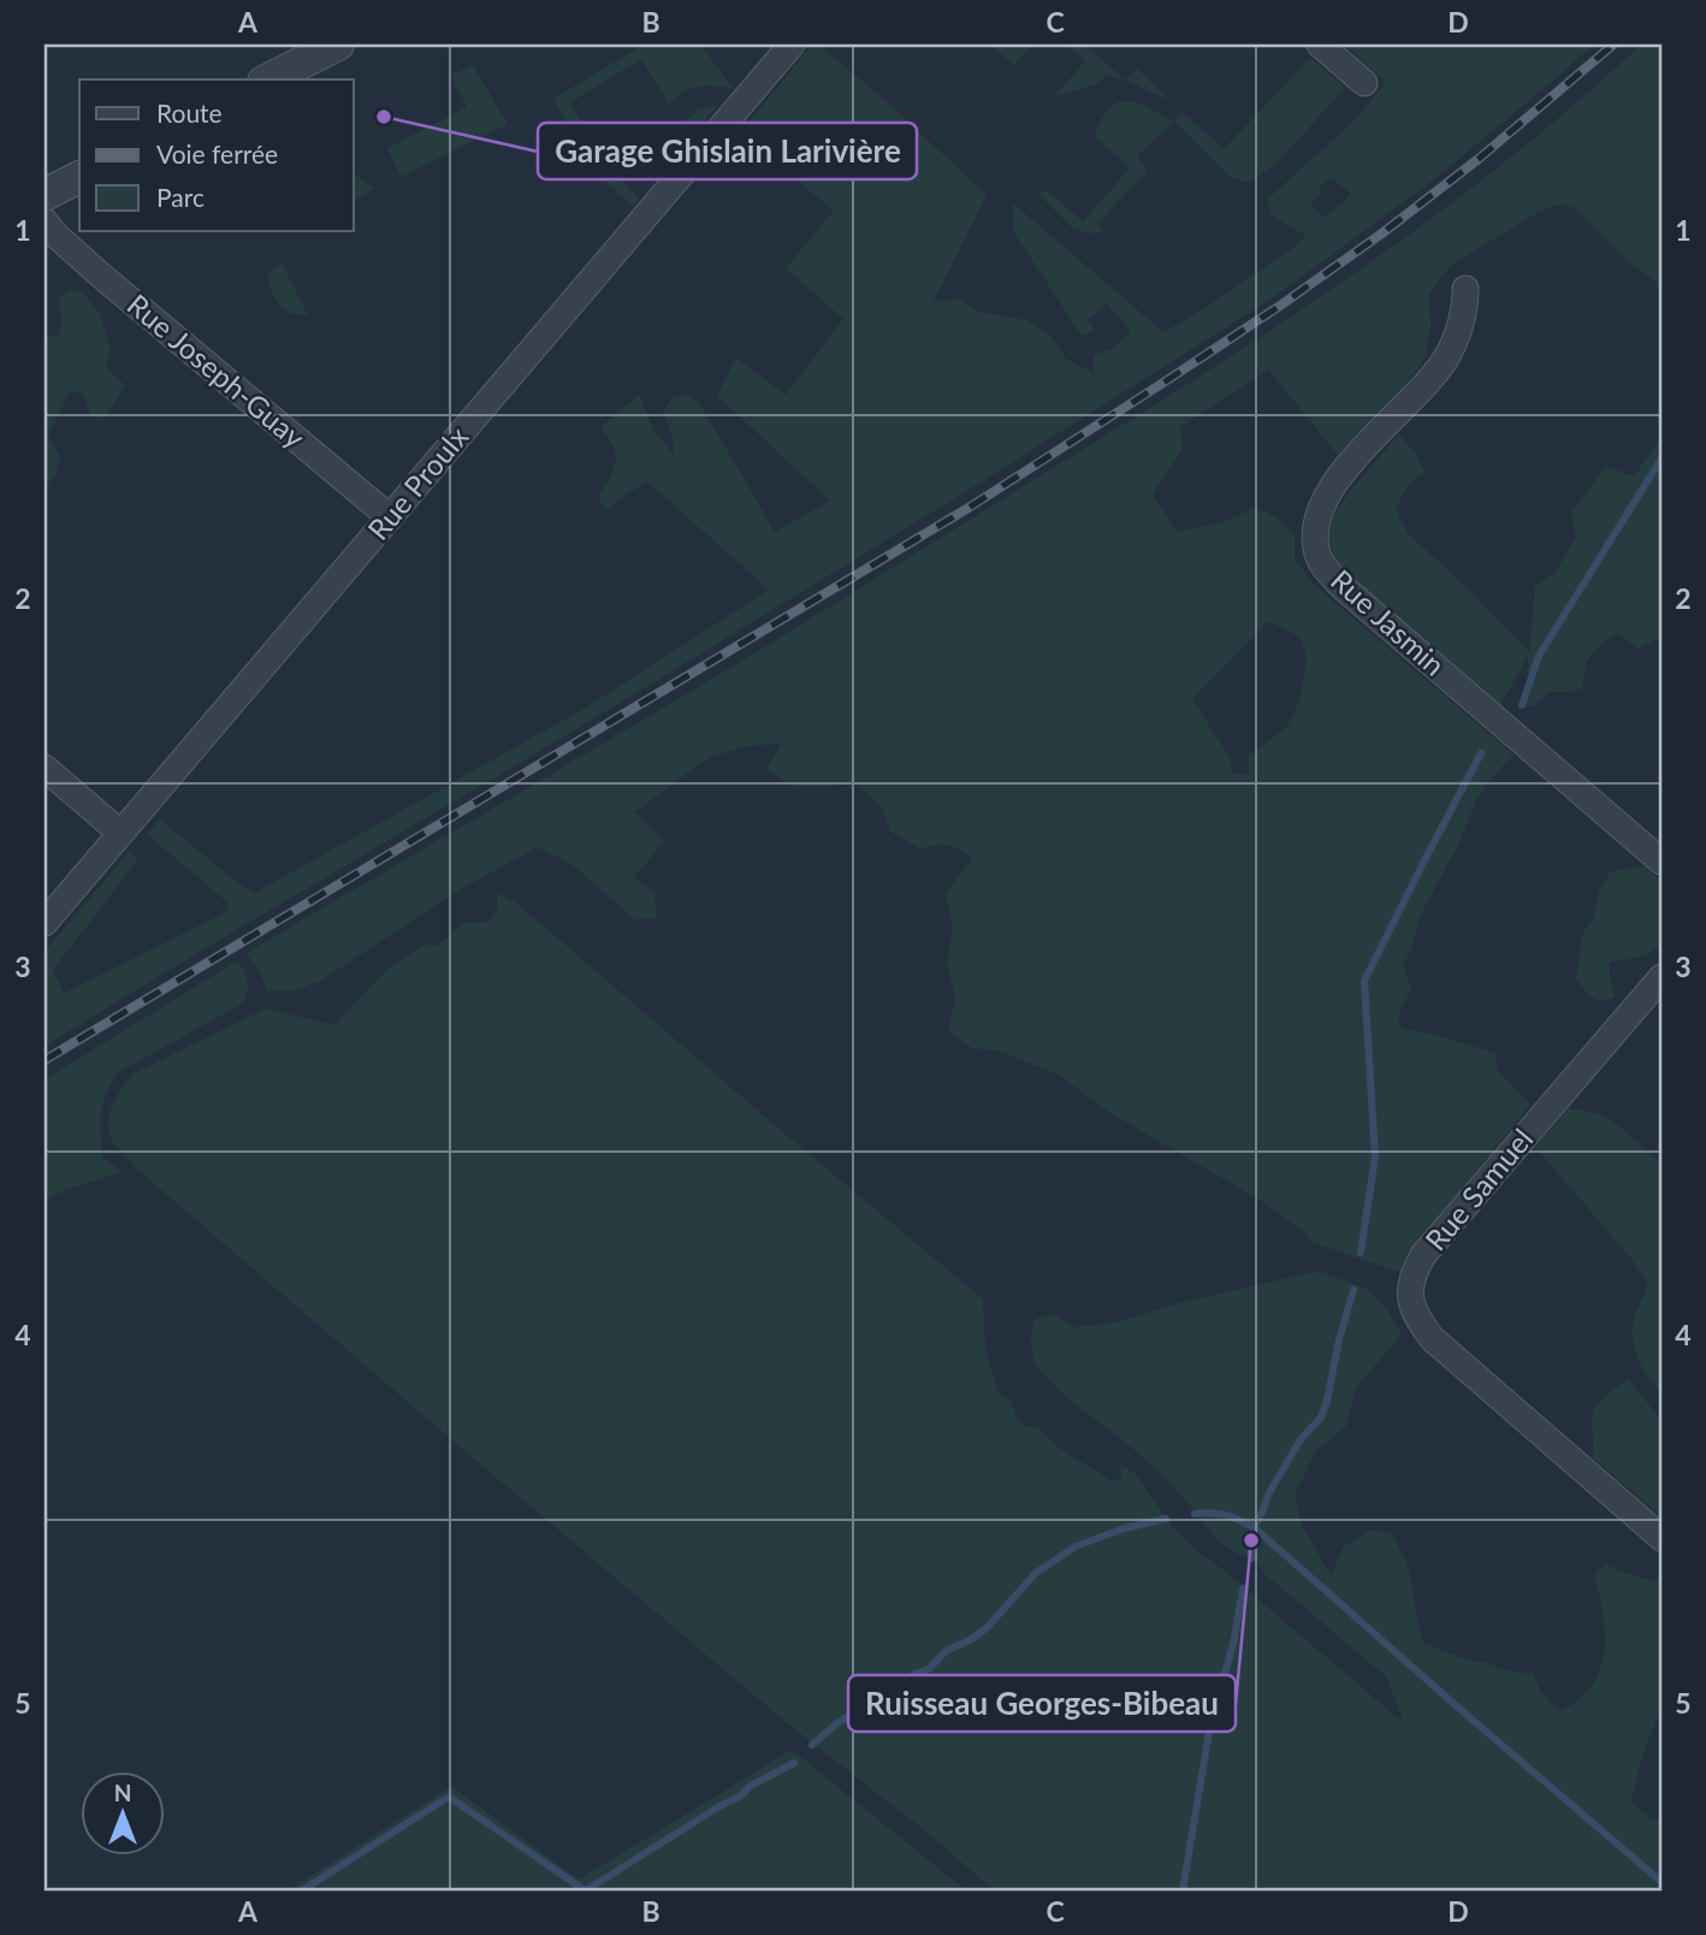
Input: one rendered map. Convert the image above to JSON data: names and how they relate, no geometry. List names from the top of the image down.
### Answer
{
  "streets": {
    "street": [
      "Rue Joseph-Guay",
      "Rue Proulx",
      "Rue Jasmin",
      "Rue Samuel"
    ]
  },
  "crossings": [
    ["Rue Joseph-Guay", "Rue Proulx"]
  ],
  "places": ["Garage Ghislain Larivière", "Ruisseau Georges-Bibeau"],
  "legend": ["Route", "Voie ferrée", "Parc"],
  "north": "top",
  "grid": {
    "columns": [
      "A",
      "B",
      "C",
      "D"
    ],
    "rows": [
      "1",
      "2",
      "3",
      "4",
      "5"
    ]
  }
}
